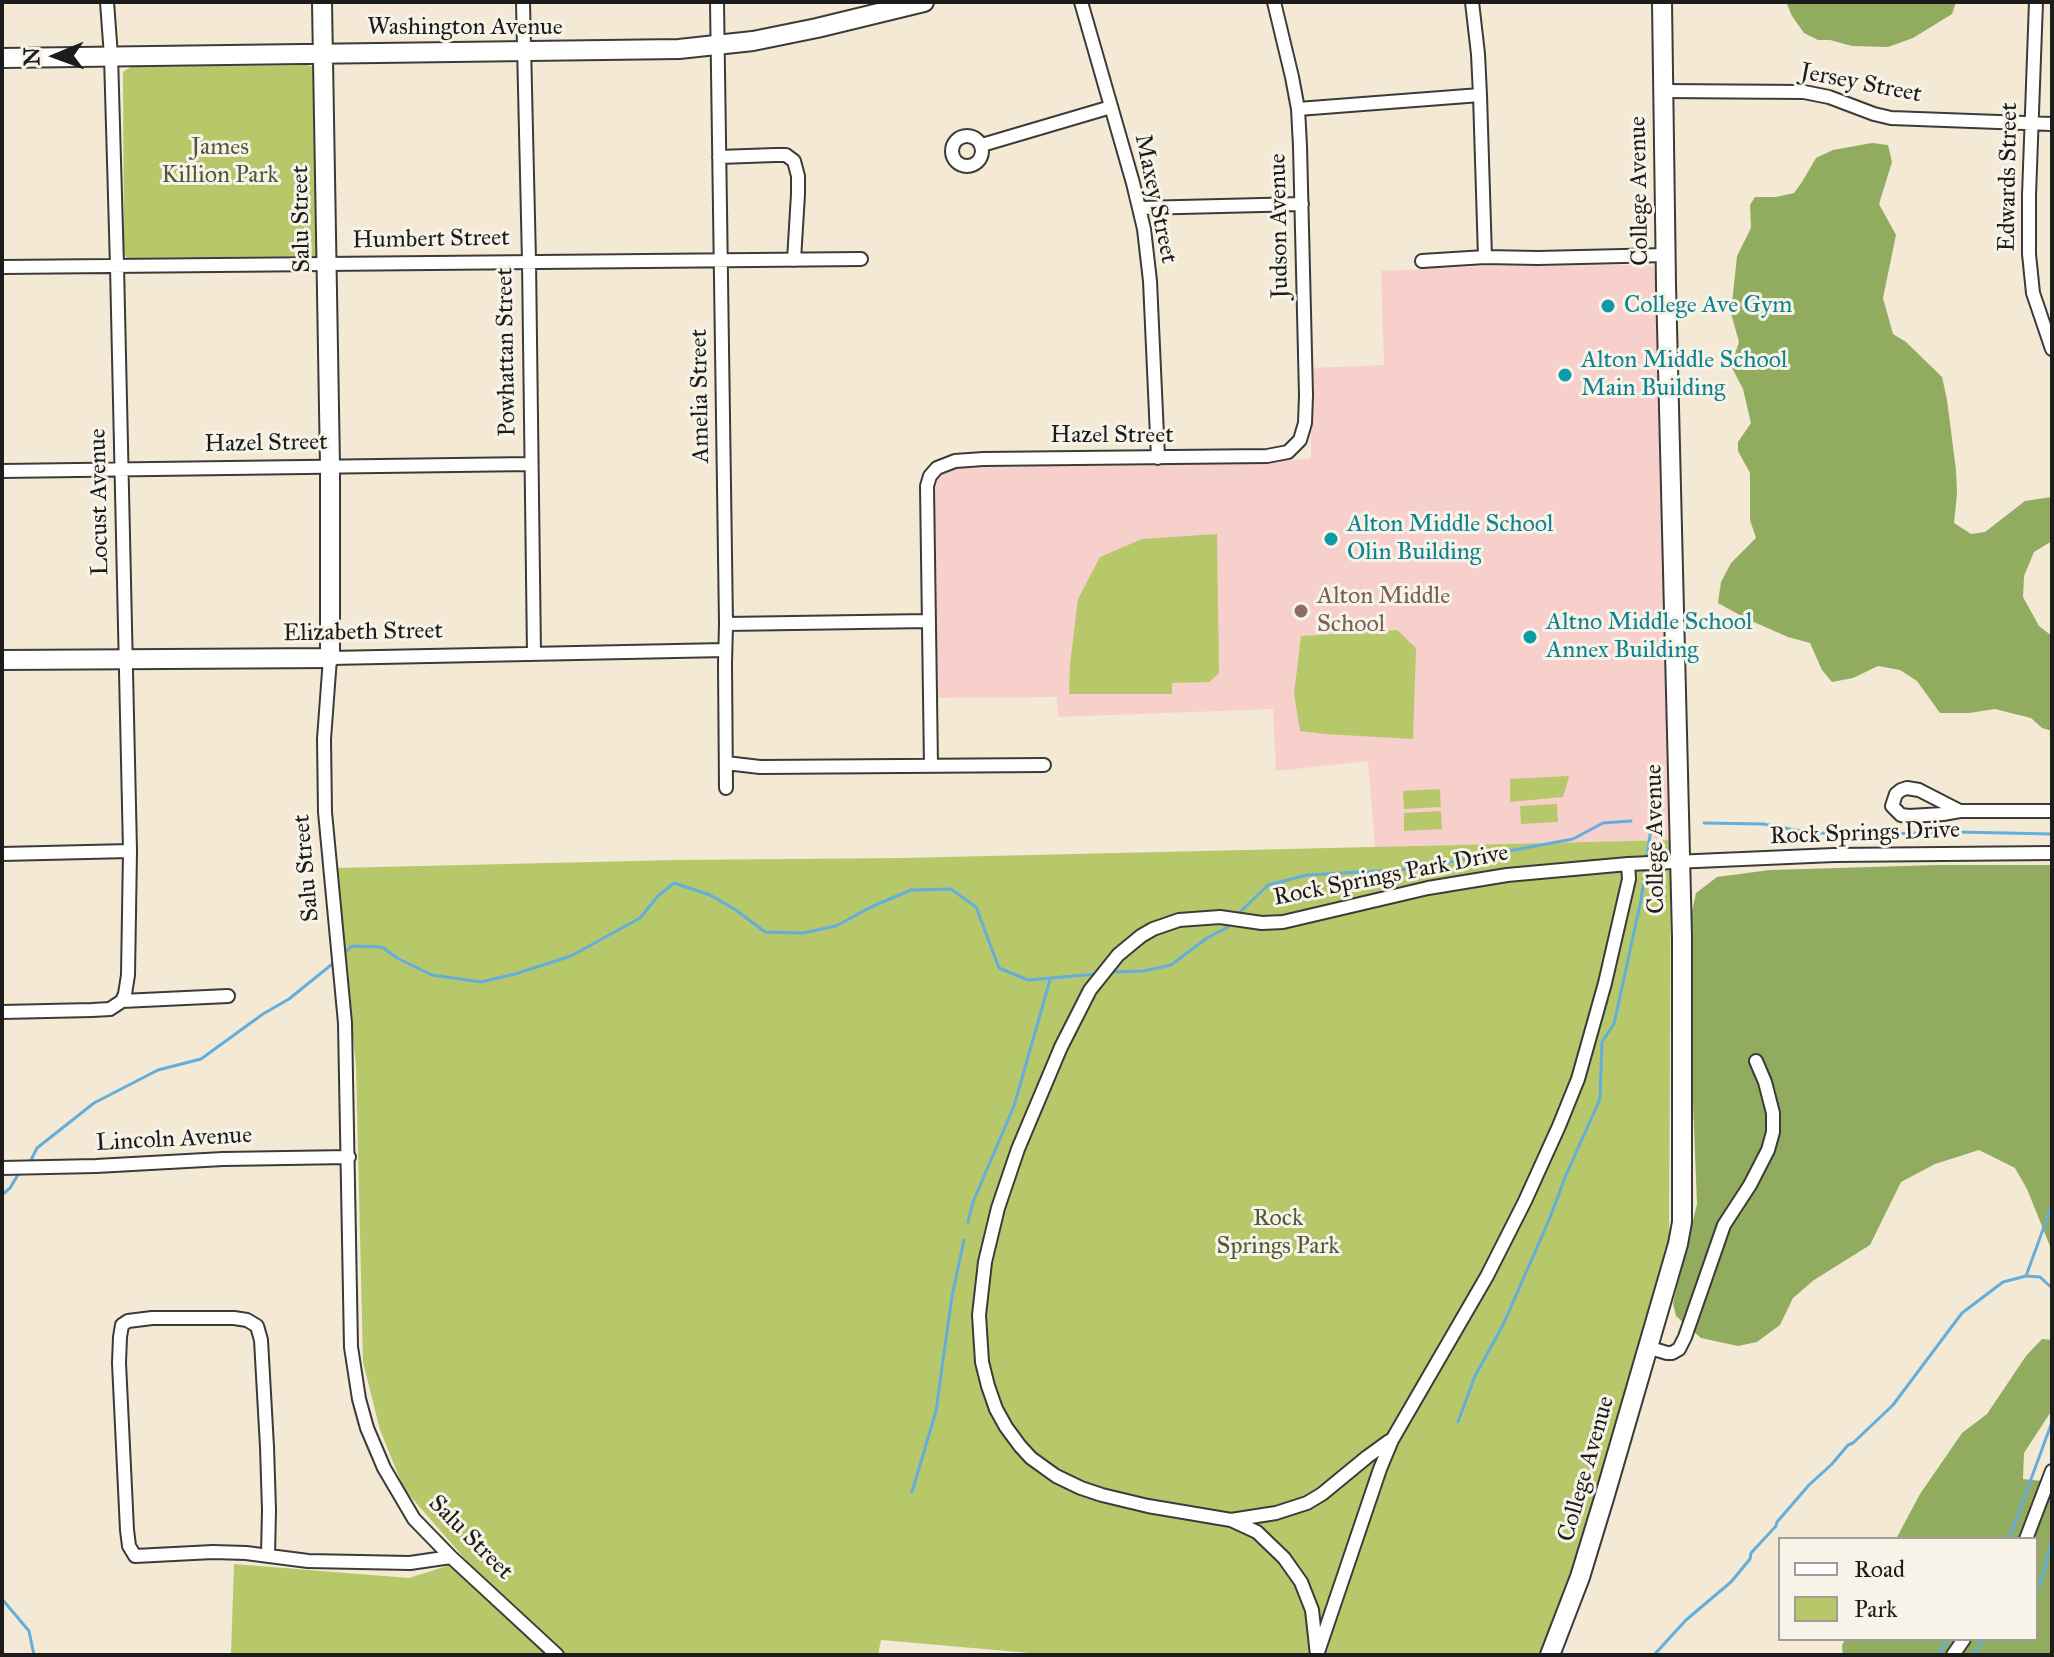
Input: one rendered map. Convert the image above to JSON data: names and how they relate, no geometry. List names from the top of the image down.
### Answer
{
  "streets": {
    "main road": [
      "Washington Avenue",
      "College Avenue",
      "Salu Street",
      "Elizabeth Street"
    ],
    "street": [
      "Jersey Street",
      "Edwards Street",
      "Maxey Street",
      "Judson Avenue",
      "Humbert Street",
      "Powhattan Street",
      "Amelia Street",
      "Hazel Street",
      "Locust Avenue",
      "Rock Springs Drive",
      "Rock Springs Park Drive",
      "Lincoln Avenue"
    ]
  },
  "crossings": [
    ["Washington Avenue", "Salu Street"],
    ["Washington Avenue", "Powhattan Street"],
    ["Washington Avenue", "Amelia Street"],
    ["Washington Avenue", "Locust Avenue"],
    ["Jersey Street", "Edwards Street"],
    ["Jersey Street", "College Avenue"],
    ["College Avenue", "Rock Springs Drive"],
    ["College Avenue", "Rock Springs Park Drive"],
    ["Maxey Street", "Hazel Street"],
    ["Salu Street", "Humbert Street"],
    ["Salu Street", "Hazel Street"],
    ["Salu Street", "Elizabeth Street"],
    ["Salu Street", "Lincoln Avenue"],
    ["Judson Avenue", "Hazel Street"],
    ["Humbert Street", "Powhattan Street"],
    ["Humbert Street", "Amelia Street"],
    ["Humbert Street", "Locust Avenue"],
    ["Powhattan Street", "Hazel Street"],
    ["Powhattan Street", "Elizabeth Street"],
    ["Amelia Street", "Elizabeth Street"],
    ["Hazel Street", "Locust Avenue"],
    ["Locust Avenue", "Elizabeth Street"],
    ["Rock Springs Drive", "Rock Springs Park Drive"]
  ],
  "parks": ["James Killion Park", "Rock Springs Park"],
  "places": [
    "College Ave Gym",
    "Alton Middle School Main Building",
    "Alton Middle School Olin Building",
    "Alton Middle School",
    "Altno Middle School Annex Building"
  ],
  "legend": ["Road", "Park"],
  "north": "left"
}
